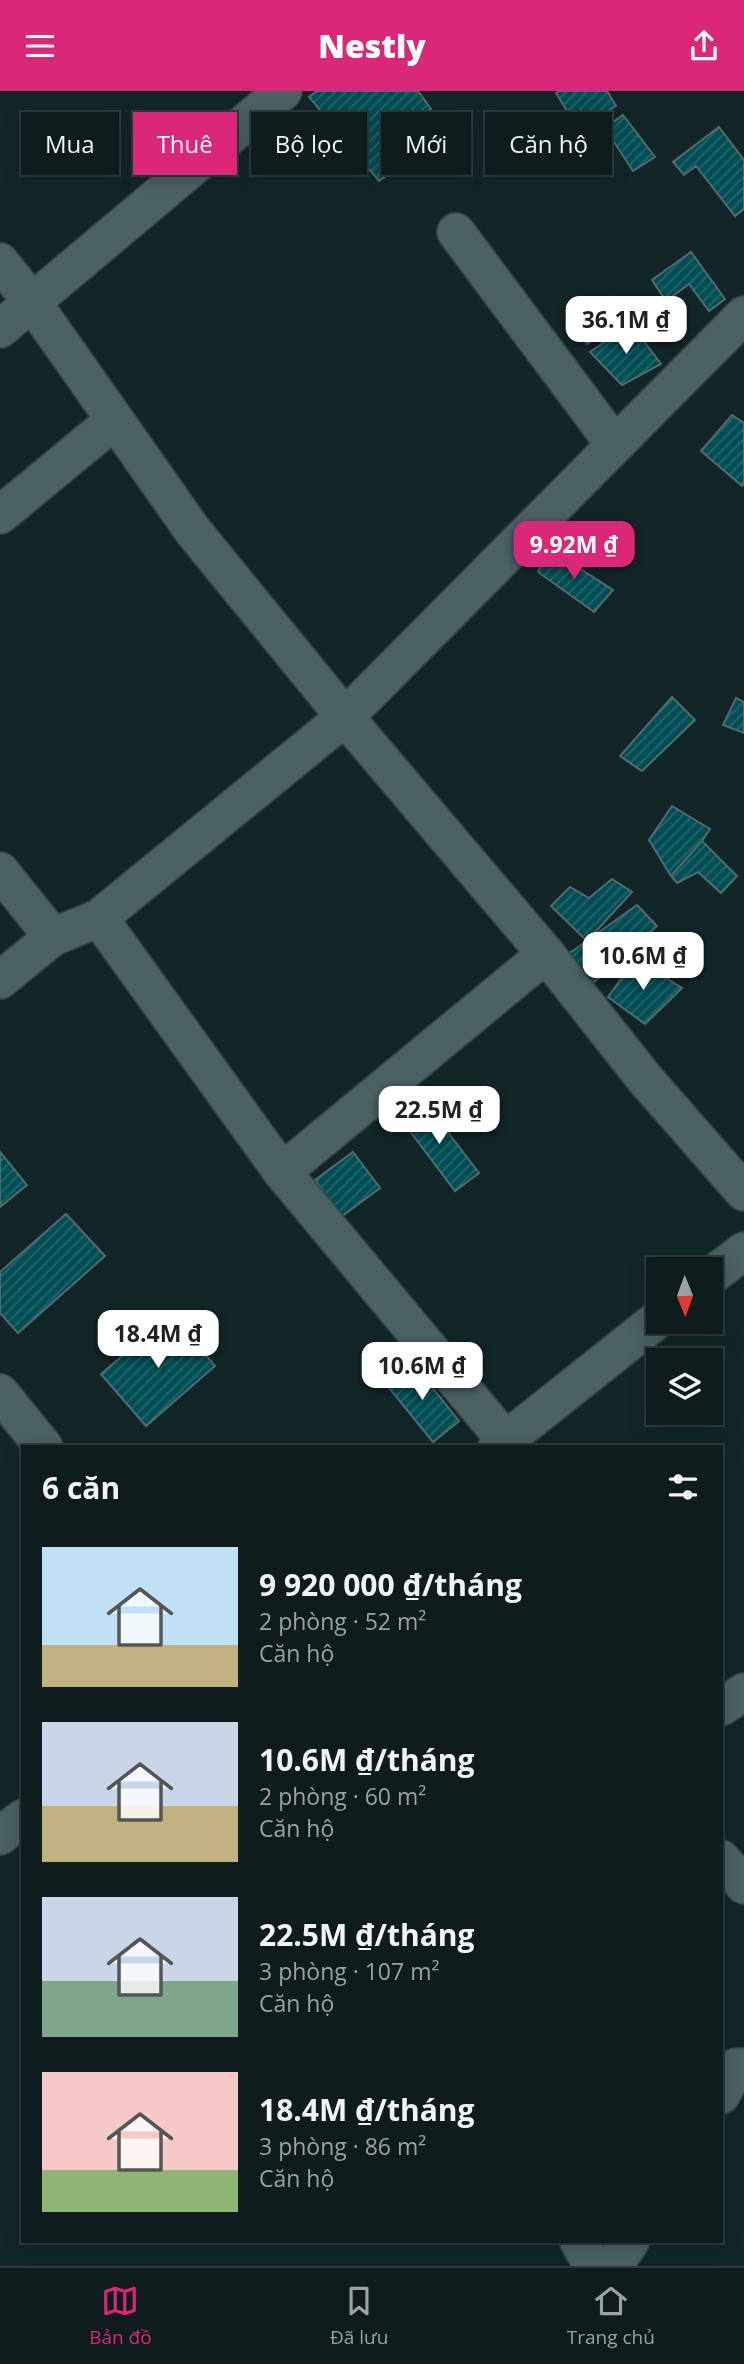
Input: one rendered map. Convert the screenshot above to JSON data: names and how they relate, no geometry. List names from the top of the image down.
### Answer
{
  "north": "bottom",
  "page": {
    "header": "Nestly",
    "chip": [
      "Mua",
      "Thuê",
      "Bộ lọc",
      "Mới",
      "Căn hộ"
    ],
    "price": [
      "36.1M ₫",
      "9.92M ₫",
      "10.6M ₫",
      "22.5M ₫",
      "18.4M ₫",
      "10.6M ₫"
    ],
    "heading": "6 căn",
    "list": [
      {
        "name": "9 920 000 ₫/tháng",
        "note": "2 phòng · 52 m² · Căn hộ"
      },
      {
        "name": "10.6M ₫/tháng",
        "note": "2 phòng · 60 m² · Căn hộ"
      },
      {
        "name": "22.5M ₫/tháng",
        "note": "3 phòng · 107 m² · Căn hộ"
      },
      {
        "name": "18.4M ₫/tháng",
        "note": "3 phòng · 86 m² · Căn hộ"
      }
    ],
    "tabs": ["Bản đồ", "Đã lưu", "Trang chủ"]
  }
}
